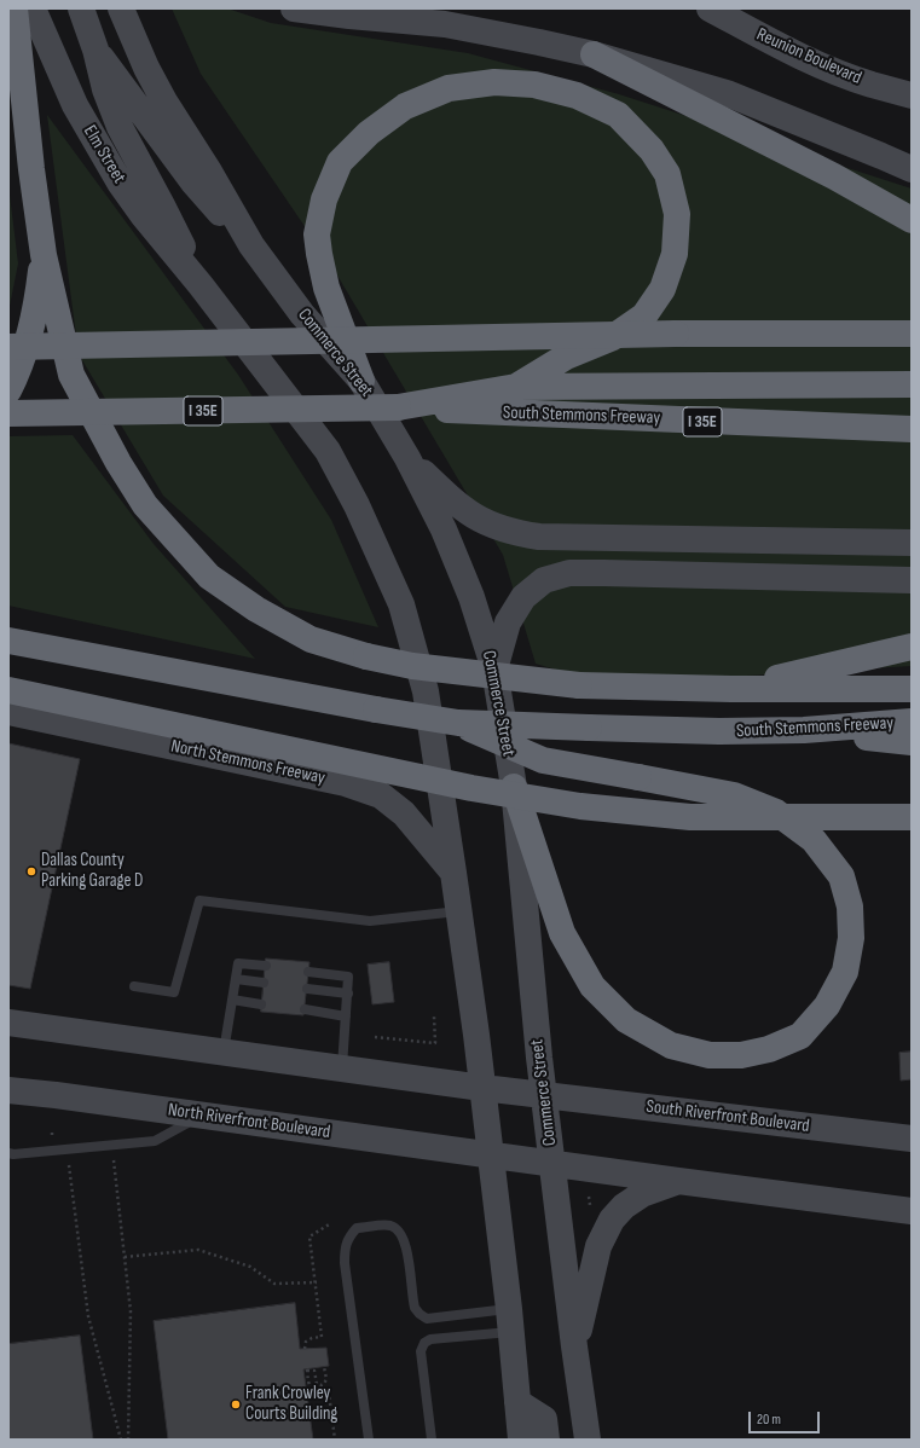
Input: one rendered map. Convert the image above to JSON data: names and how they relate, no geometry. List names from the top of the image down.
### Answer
{
  "streets": {
    "highway": ["I 35E", "South Stemmons Freeway"],
    "main road": [
      "Reunion Boulevard",
      "Elm Street",
      "Commerce Street",
      "North Stemmons Freeway",
      "South Riverfront Boulevard",
      "North Riverfront Boulevard"
    ]
  },
  "crossings": [
    ["Commerce Street", "South Riverfront Boulevard"],
    ["Commerce Street", "North Riverfront Boulevard"],
    ["I 35E", "South Stemmons Freeway"]
  ],
  "places": ["Dallas County Parking Garage D", "Frank Crowley Courts Building"],
  "scale_bar": "20 m"
}
